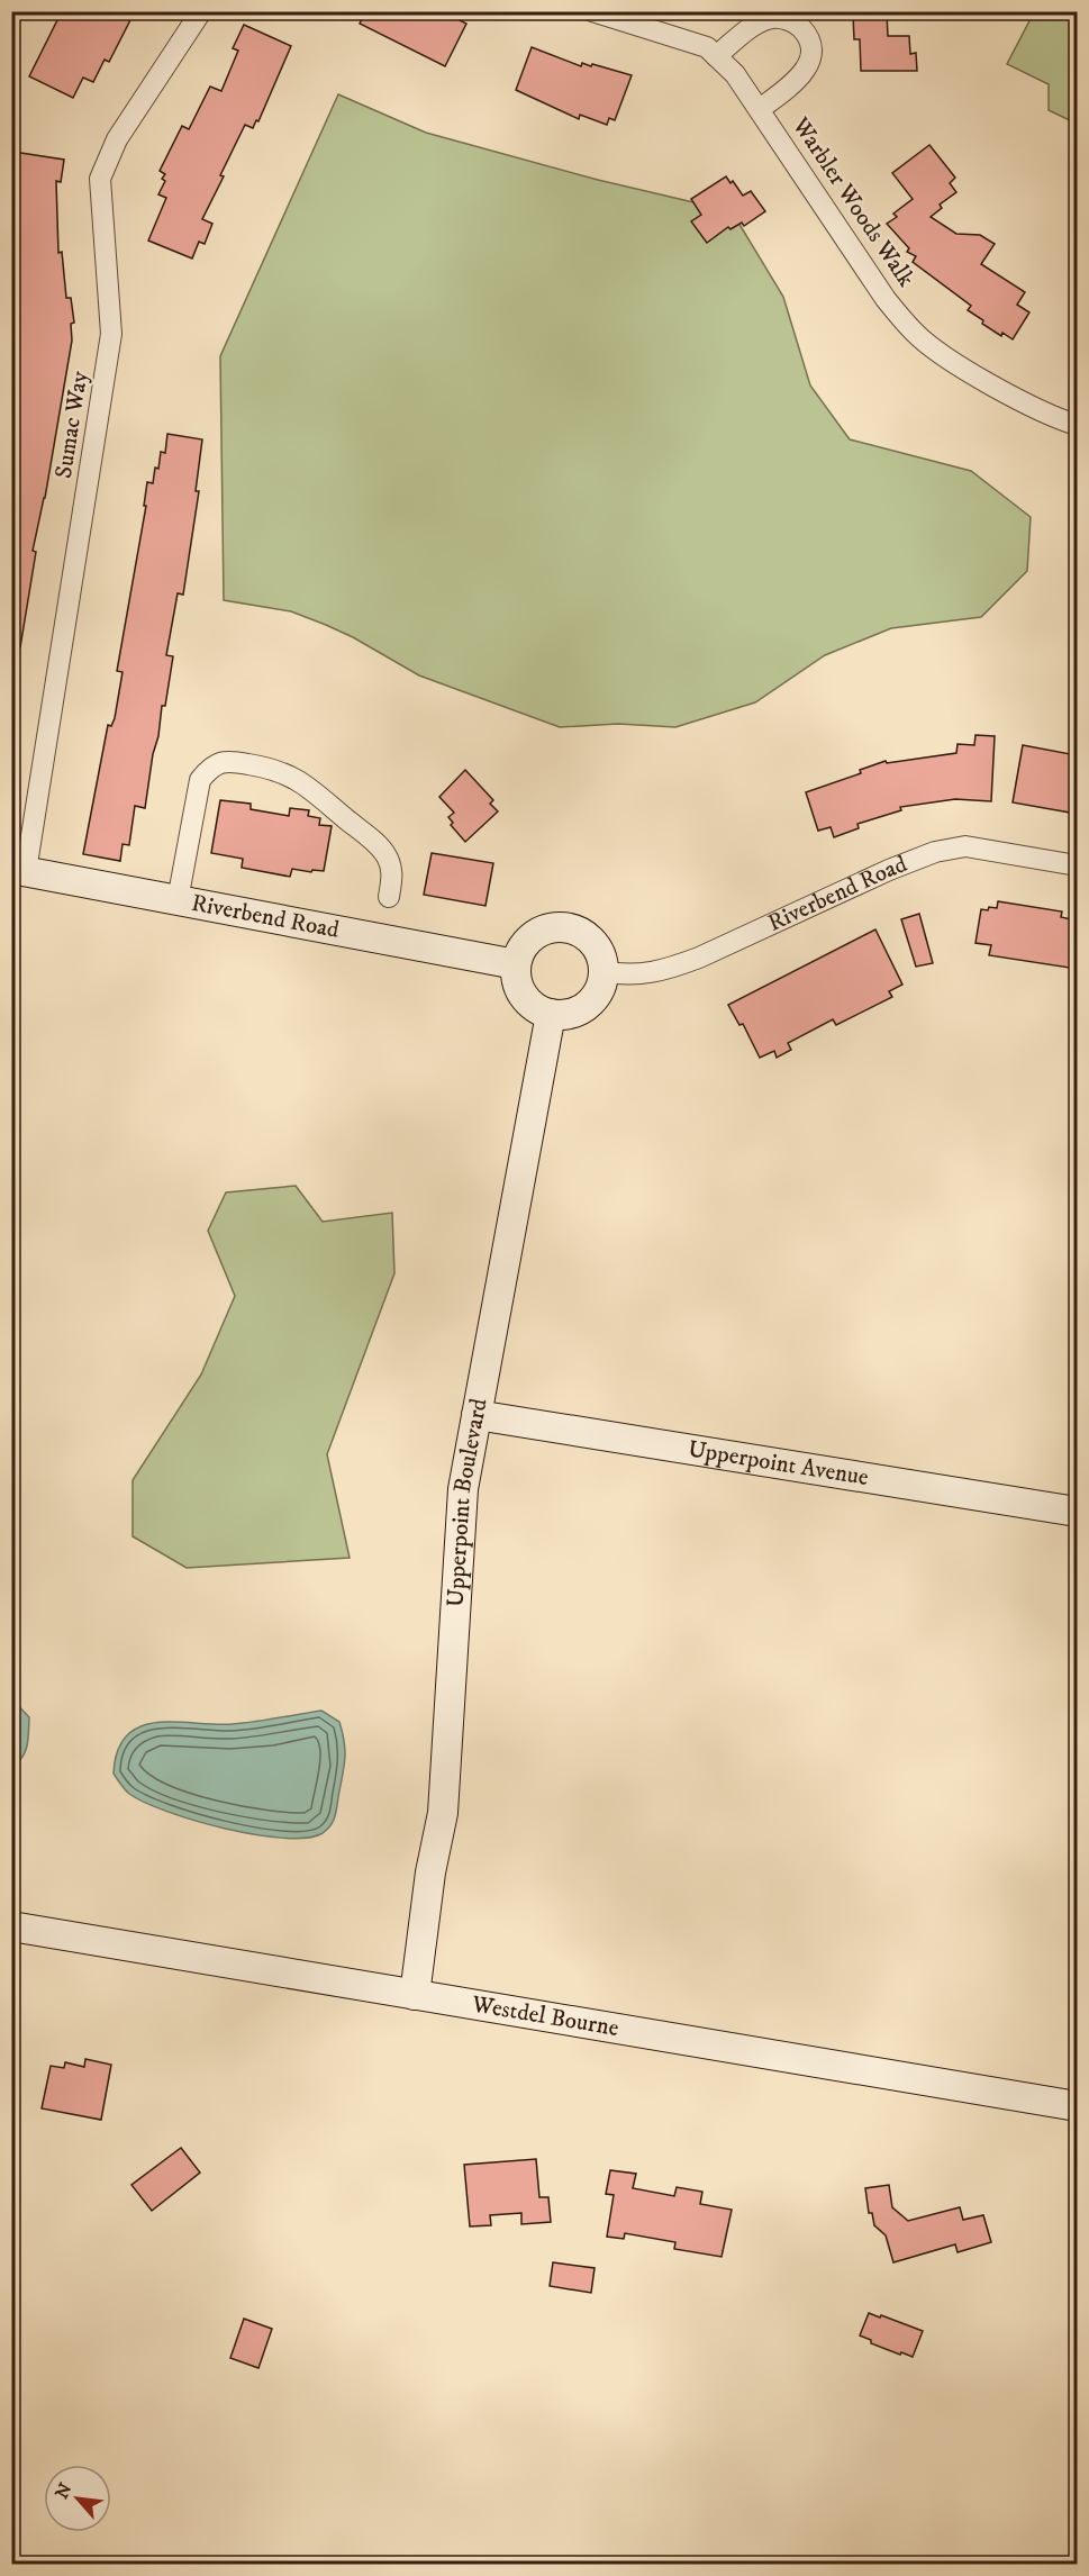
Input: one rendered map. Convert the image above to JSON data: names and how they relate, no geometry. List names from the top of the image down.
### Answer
{
  "streets": {
    "street": [
      "Warbler Woods Walk",
      "Sumac Way",
      "Riverbend Road",
      "Upperpoint Avenue",
      "Upperpoint Boulevard",
      "Westdel Bourne"
    ]
  },
  "crossings": [
    ["Sumac Way", "Riverbend Road"],
    ["Riverbend Road", "Upperpoint Boulevard"],
    ["Upperpoint Avenue", "Upperpoint Boulevard"],
    ["Upperpoint Boulevard", "Westdel Bourne"]
  ],
  "north": "top left"
}
